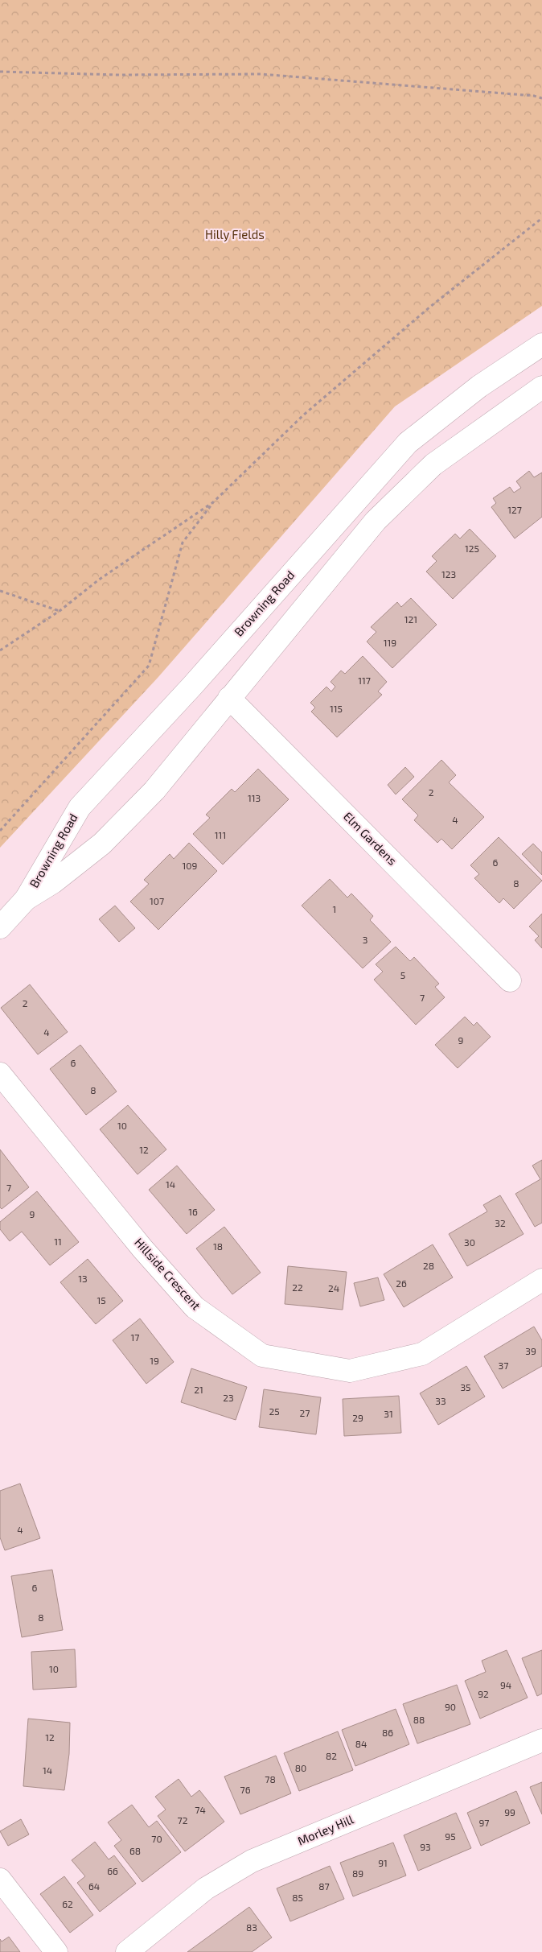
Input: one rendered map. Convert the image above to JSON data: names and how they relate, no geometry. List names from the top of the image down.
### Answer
{
  "streets": {
    "street": [
      "Browning Road",
      "Elm Gardens",
      "Hillside Crescent",
      "Morley Hill"
    ]
  },
  "crossings": [
    ["Browning Road", "Elm Gardens"]
  ],
  "parks": ["Hilly Fields"],
  "house_numbers": [
    "127",
    "125",
    "123",
    "121",
    "119",
    "117",
    "115",
    "2",
    "113",
    "4",
    "111",
    "6",
    "109",
    "8",
    "107",
    "1",
    "3",
    "5",
    "7",
    "2",
    "4",
    "9",
    "6",
    "8",
    "10",
    "12",
    "14",
    "7",
    "16",
    "9",
    "32",
    "11",
    "30",
    "18",
    "28",
    "13",
    "26",
    "22",
    "24",
    "15",
    "17",
    "39",
    "19",
    "37",
    "35",
    "21",
    "23",
    "33",
    "25",
    "27",
    "31",
    "29",
    "4",
    "6",
    "8",
    "10",
    "94",
    "92",
    "90",
    "88",
    "86",
    "12",
    "84",
    "82",
    "80",
    "14",
    "78",
    "76",
    "74",
    "99",
    "72",
    "97",
    "95",
    "70",
    "93",
    "68",
    "91",
    "66",
    "89",
    "64",
    "87",
    "85",
    "62",
    "83"
  ]
}
